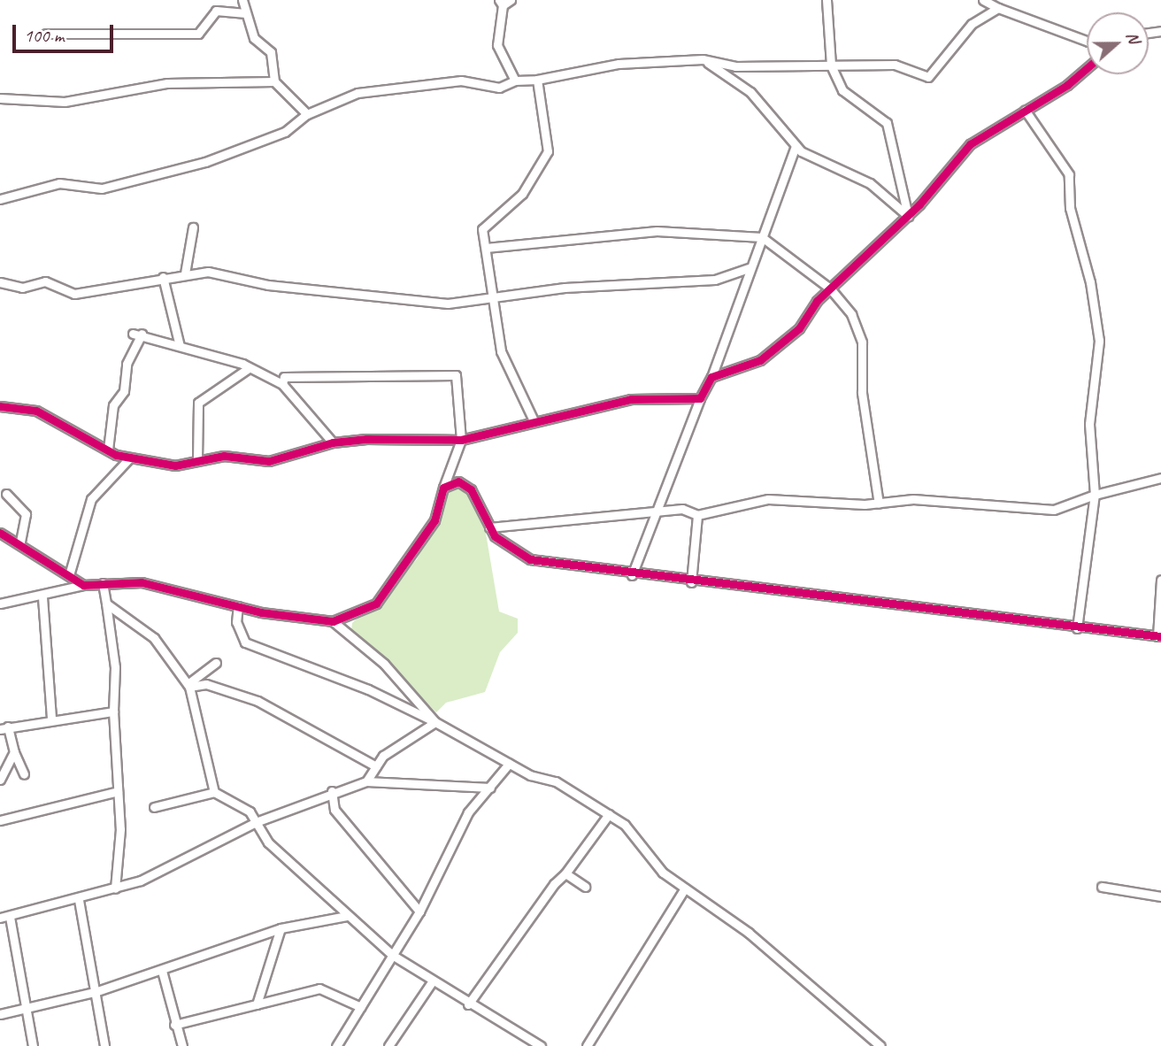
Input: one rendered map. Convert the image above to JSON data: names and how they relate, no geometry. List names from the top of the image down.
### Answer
{
  "scale_bar": "100 m",
  "north": "right"
}
